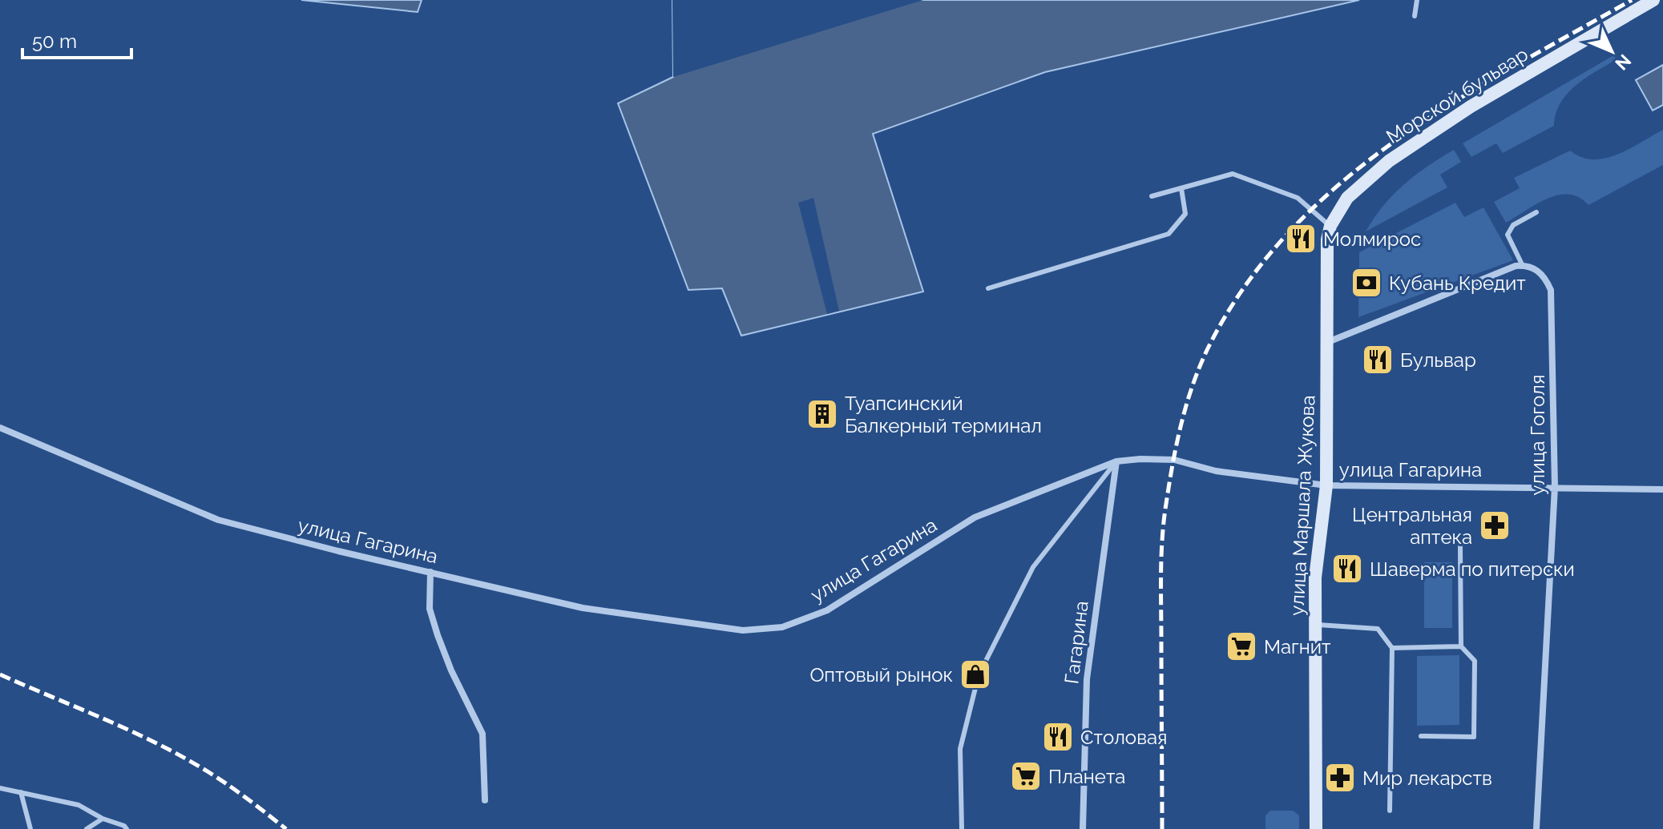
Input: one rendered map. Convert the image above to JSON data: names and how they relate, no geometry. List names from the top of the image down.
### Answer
{
  "streets": {
    "street": [
      "Морской бульвар",
      "улица Гоголя",
      "улица Гагарина",
      "улица Маршала Жукова",
      "Гагарина"
    ]
  },
  "crossings": [
    ["Морской бульвар", "улица Маршала Жукова"],
    ["улица Гоголя", "улица Гагарина"],
    ["улица Гагарина", "улица Маршала Жукова"],
    ["улица Гагарина", "Гагарина"]
  ],
  "places": {
    "restaurant": [
      "Молмирос",
      "Бульвар",
      "Шаверма по питерски",
      "Столовая"
    ],
    "bank": ["Кубань Кредит"],
    "building": ["Туапсинский Балкерный терминал"],
    "pharmacy": ["Центральная аптека", "Мир лекарств"],
    "supermarket": ["Магнит", "Планета"],
    "shop": ["Оптовый рынок"]
  },
  "scale_bar": "50 m",
  "north": "bottom right"
}
